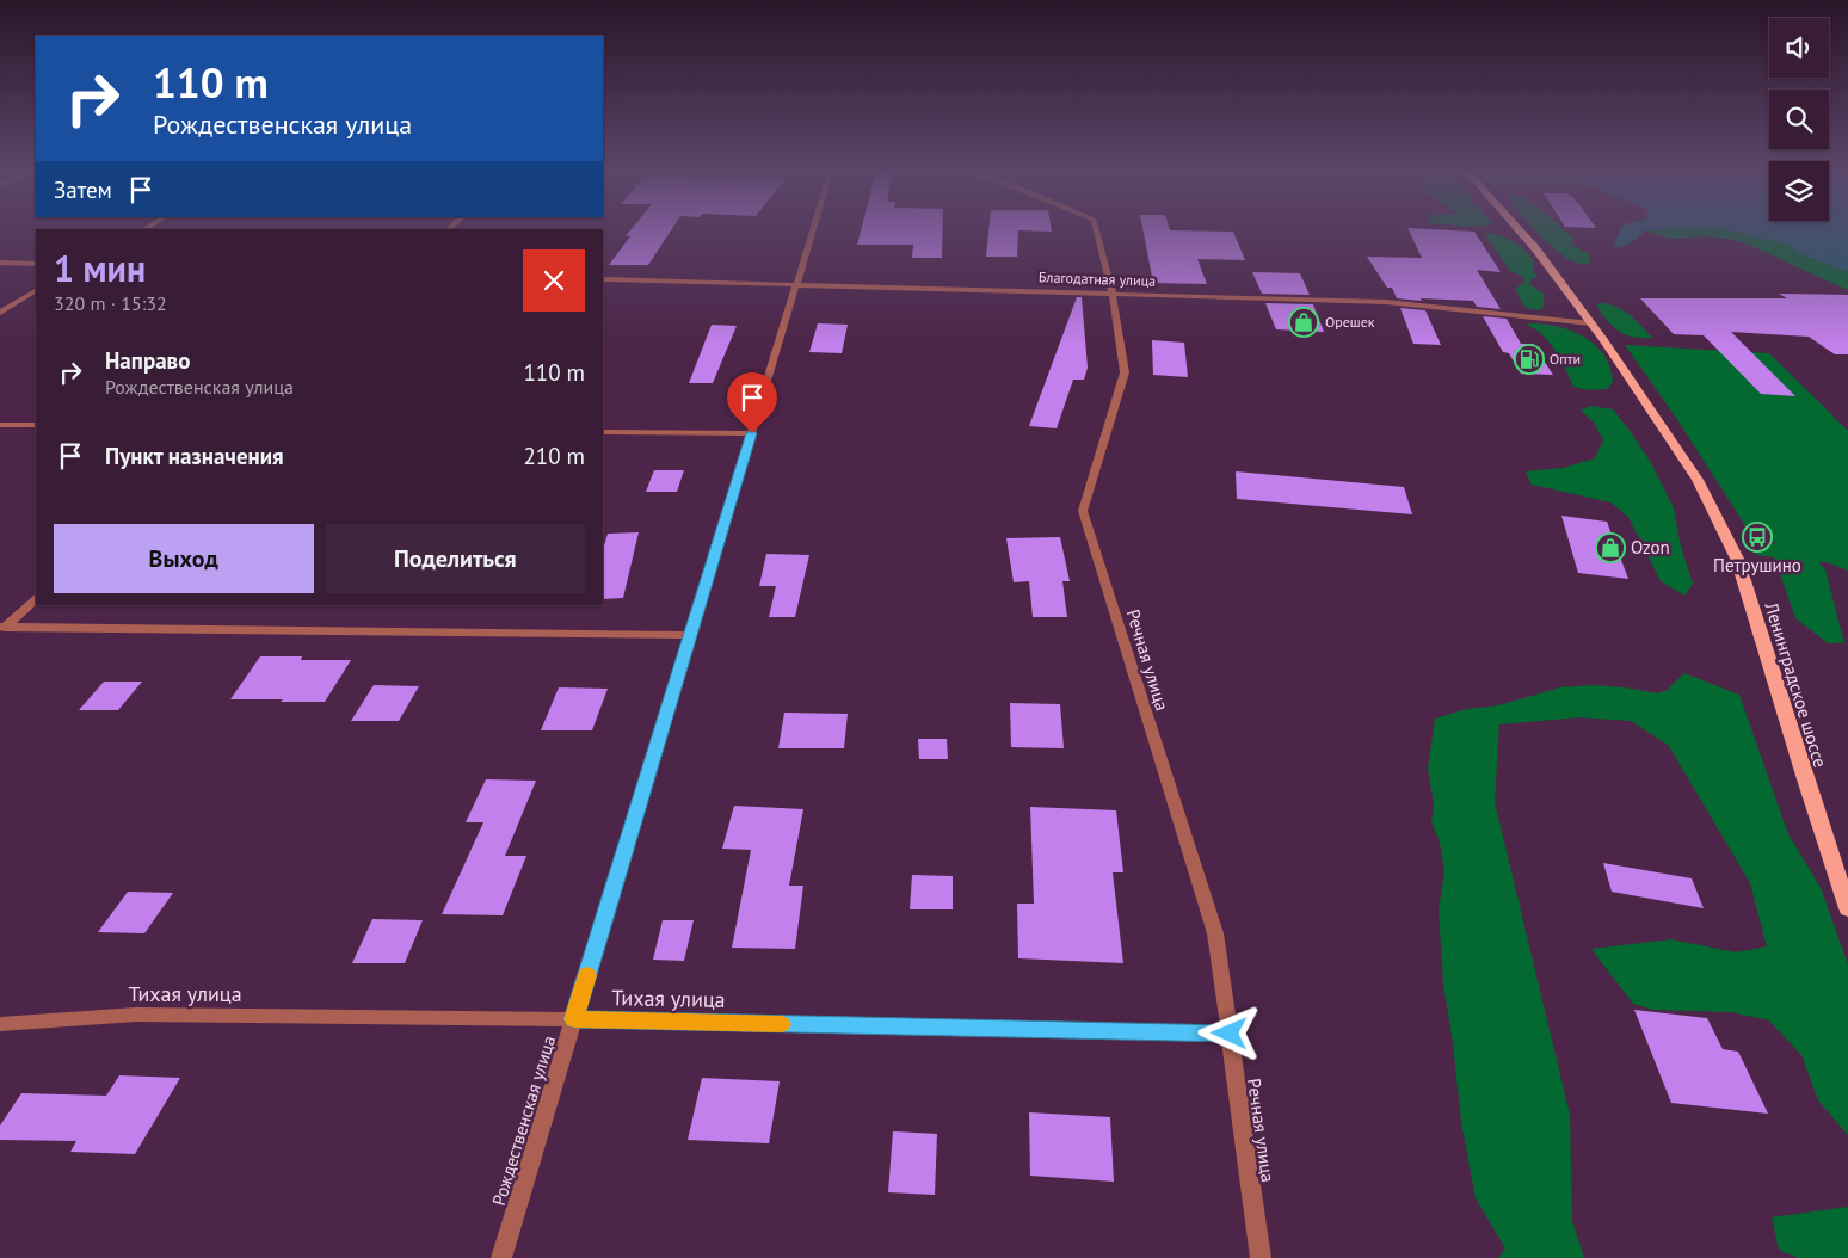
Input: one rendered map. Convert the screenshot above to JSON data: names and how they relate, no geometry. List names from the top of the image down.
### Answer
{
  "streets": {
    "main road": ["Ленинградское шоссе"],
    "street": [
      "Благодатная улица",
      "Речная улица",
      "Тихая улица",
      "Рождественская улица"
    ]
  },
  "crossings": [
    ["Благодатная улица", "Речная улица"],
    ["Благодатная улица", "Ленинградское шоссе"],
    ["Благодатная улица", "Рождественская улица"],
    ["Речная улица", "Тихая улица"],
    ["Тихая улица", "Рождественская улица"]
  ],
  "places": {
    "shop": ["Орешек", "Ozon"],
    "fuel station": ["Опти"],
    "bus stop": ["Петрушино"]
  },
  "page": {
    "turn": ["110 m", "Рождественская улица"],
    "then": "Затем",
    "heading": ["1 мин", "320 m · 15:32"],
    "list": [
      {
        "name": "Направо",
        "note": "Рождественская улица",
        "value": "110 m"
      },
      {
        "name": "Пункт назначения",
        "value": "210 m"
      }
    ],
    "buttons": ["Выход", "Поделиться"]
  }
}
